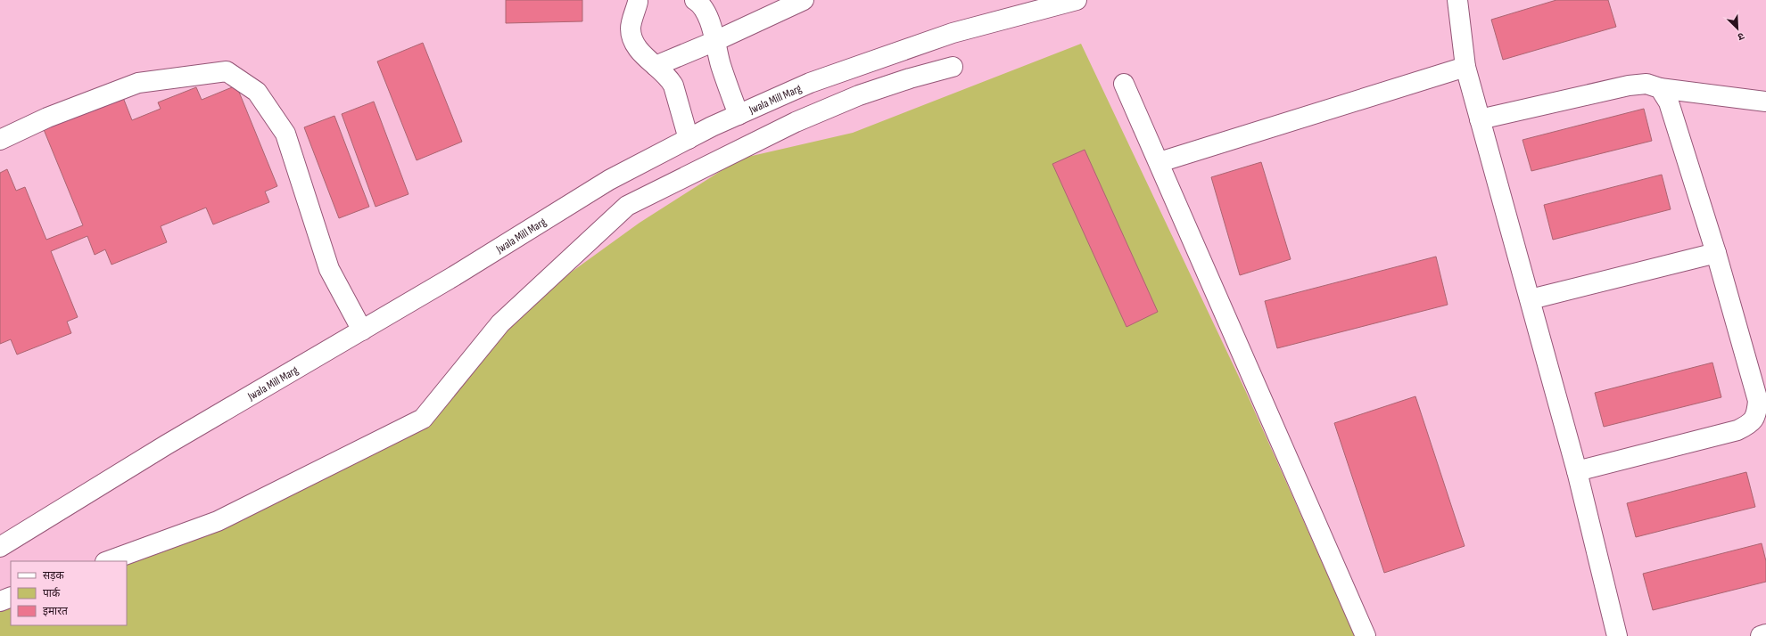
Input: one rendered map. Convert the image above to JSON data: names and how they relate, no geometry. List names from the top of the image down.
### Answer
{
  "streets": {
    "street": ["Jwala Mill Marg"]
  },
  "legend": ["सड़क", "पार्क", "इमारत"],
  "north": "bottom right"
}
